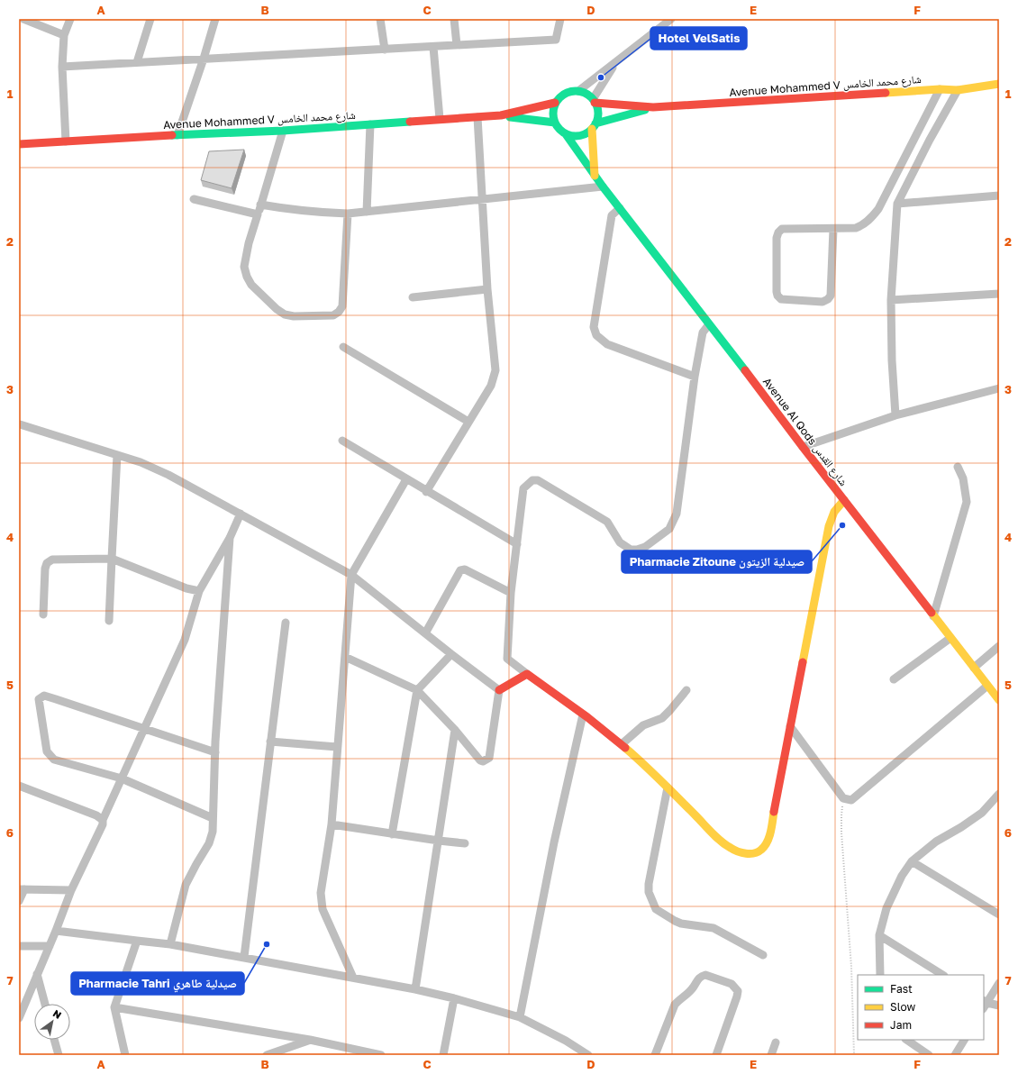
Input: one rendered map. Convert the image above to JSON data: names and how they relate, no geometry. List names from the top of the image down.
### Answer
{
  "streets": {
    "street": ["Avenue Mohammed V شارع محمد الخامس", "Avenue Al Qods شارع القدس"]
  },
  "crossings": [
    ["Avenue Mohammed V شارع محمد الخامس", "Avenue Al Qods شارع القدس"]
  ],
  "places": ["Hotel VelSatis", "Pharmacie Zitoune صيدلية الزيتون", "Pharmacie Tahri صيدلية طاهري"],
  "legend": ["Fast", "Slow", "Jam"],
  "north": "top right",
  "grid": {
    "columns": [
      "A",
      "B",
      "C",
      "D",
      "E",
      "F"
    ],
    "rows": [
      "1",
      "2",
      "3",
      "4",
      "5",
      "6",
      "7"
    ]
  }
}
